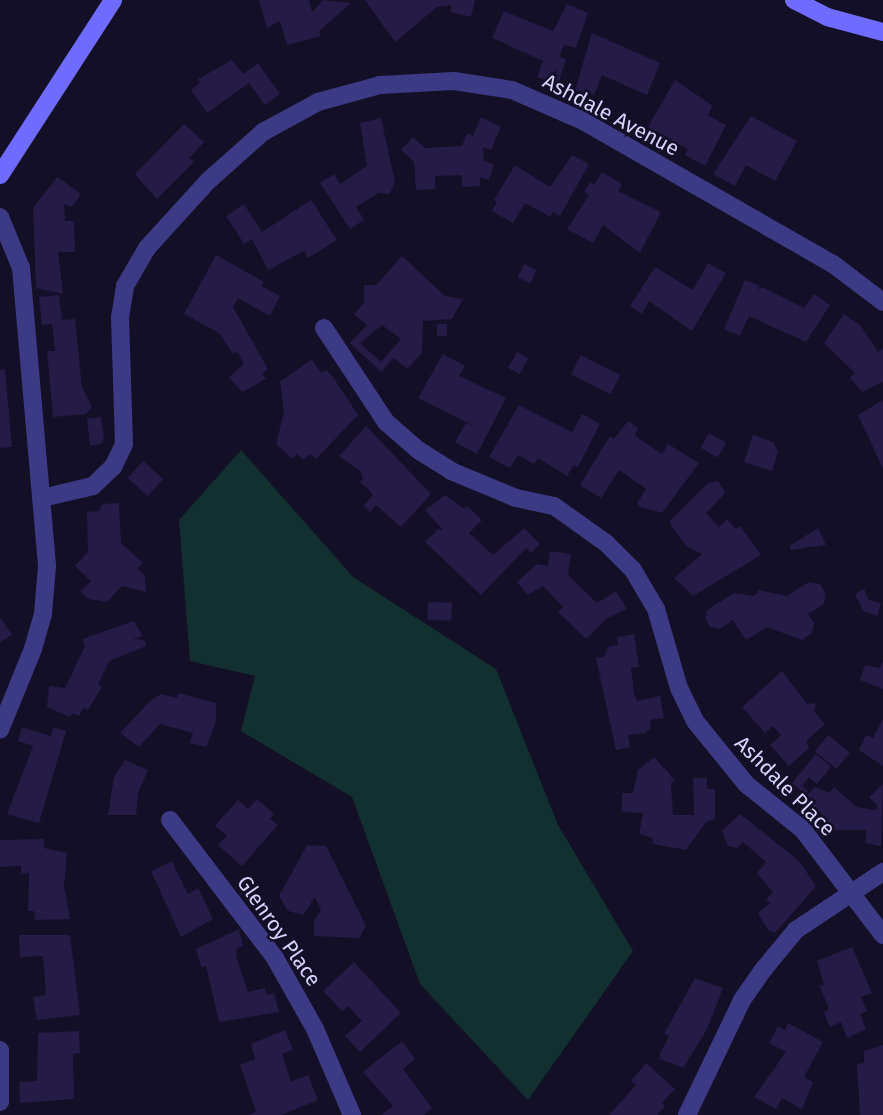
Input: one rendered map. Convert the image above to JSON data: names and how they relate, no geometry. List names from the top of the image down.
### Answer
{
  "streets": {
    "street": ["Ashdale Avenue", "Ashdale Place", "Glenroy Place"]
  }
}
